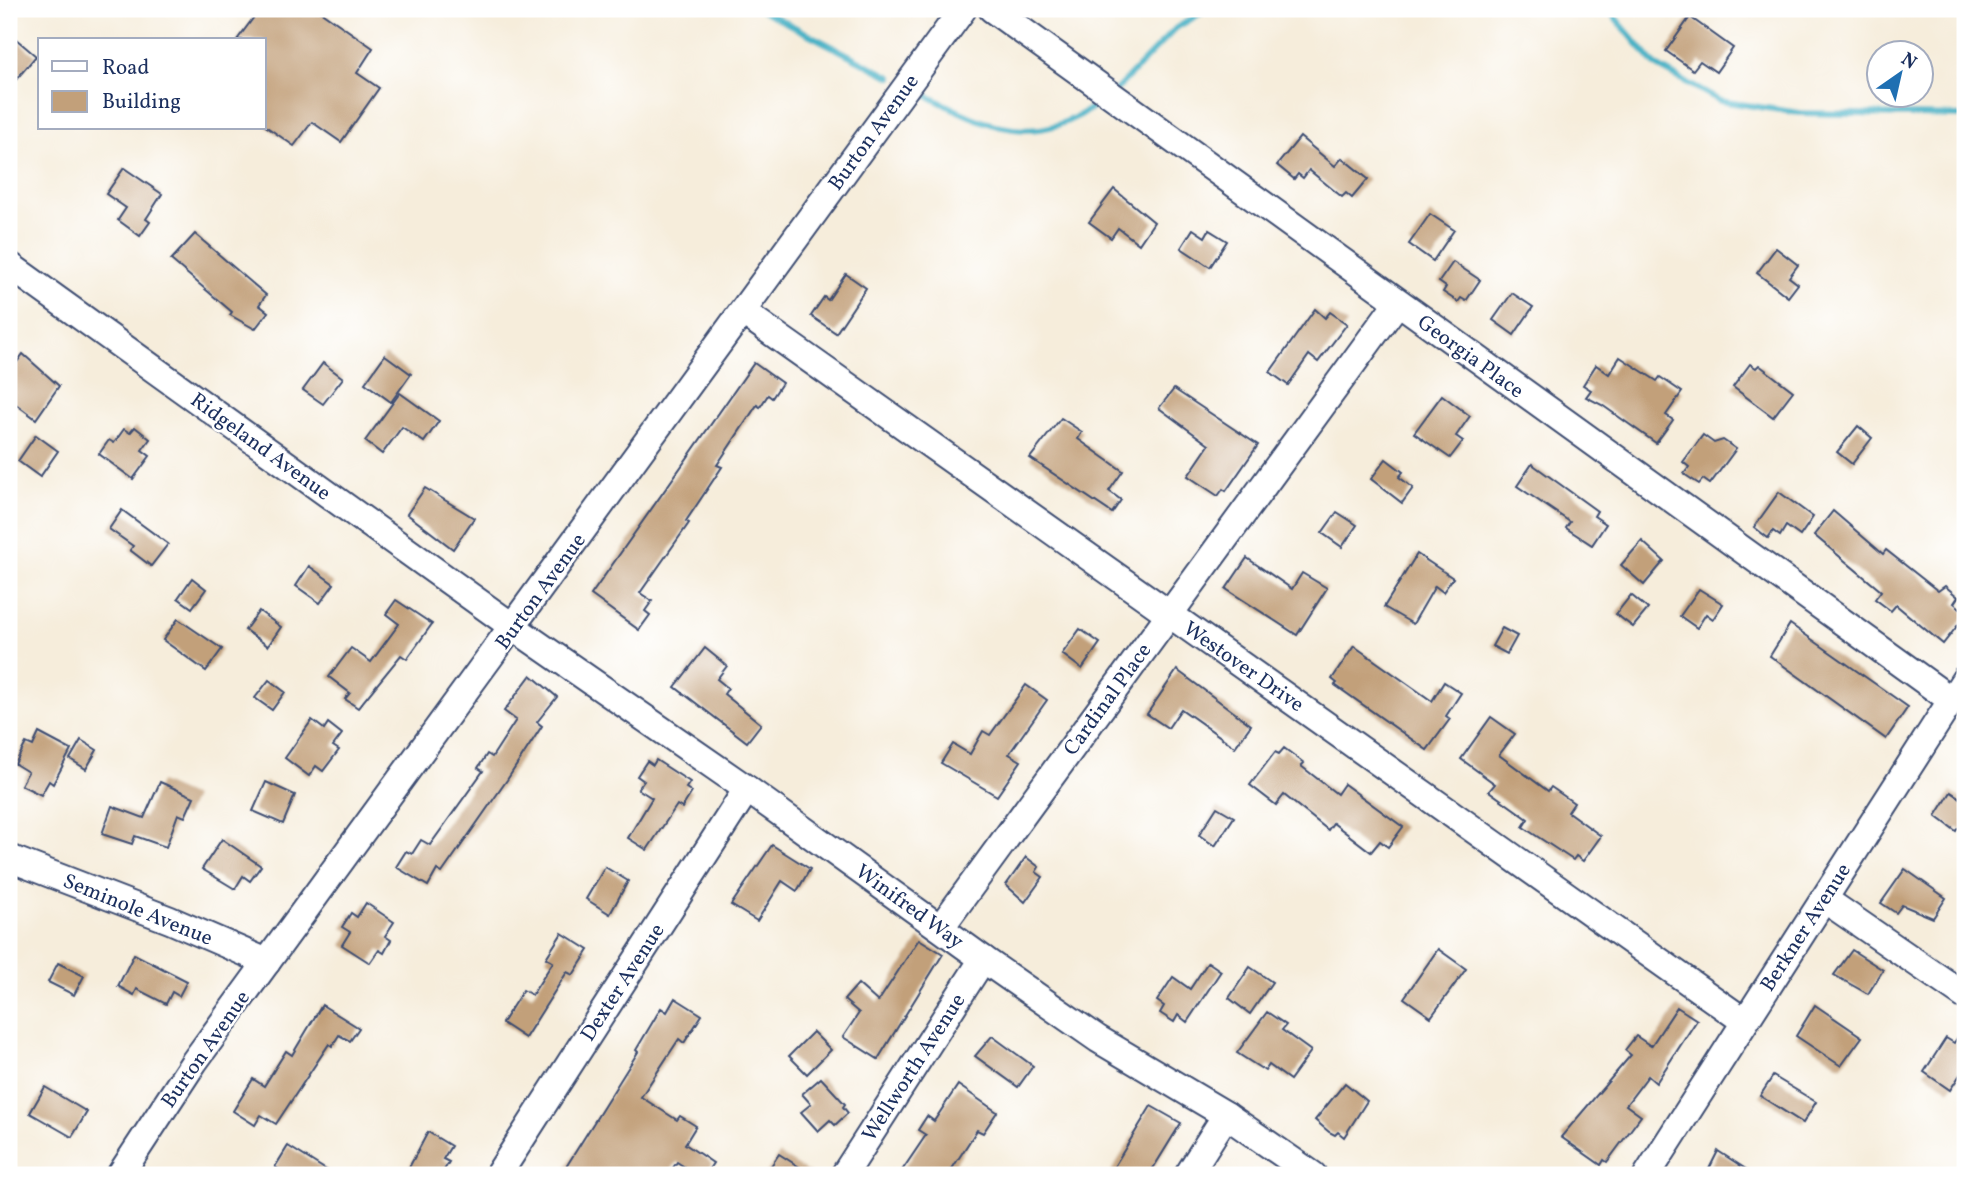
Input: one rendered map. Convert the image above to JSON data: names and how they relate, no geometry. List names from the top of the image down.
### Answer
{
  "streets": {
    "street": [
      "Burton Avenue",
      "Georgia Place",
      "Ridgeland Avenue",
      "Westover Drive",
      "Cardinal Place",
      "Winifred Way",
      "Seminole Avenue",
      "Berkner Avenue",
      "Dexter Avenue",
      "Wellworth Avenue"
    ]
  },
  "crossings": [
    ["Burton Avenue", "Ridgeland Avenue"],
    ["Burton Avenue", "Westover Drive"],
    ["Burton Avenue", "Winifred Way"],
    ["Burton Avenue", "Seminole Avenue"],
    ["Georgia Place", "Cardinal Place"],
    ["Georgia Place", "Berkner Avenue"],
    ["Ridgeland Avenue", "Winifred Way"],
    ["Westover Drive", "Cardinal Place"],
    ["Westover Drive", "Berkner Avenue"],
    ["Cardinal Place", "Winifred Way"],
    ["Winifred Way", "Dexter Avenue"],
    ["Winifred Way", "Wellworth Avenue"]
  ],
  "legend": ["Road", "Building"],
  "north": "top right"
}
